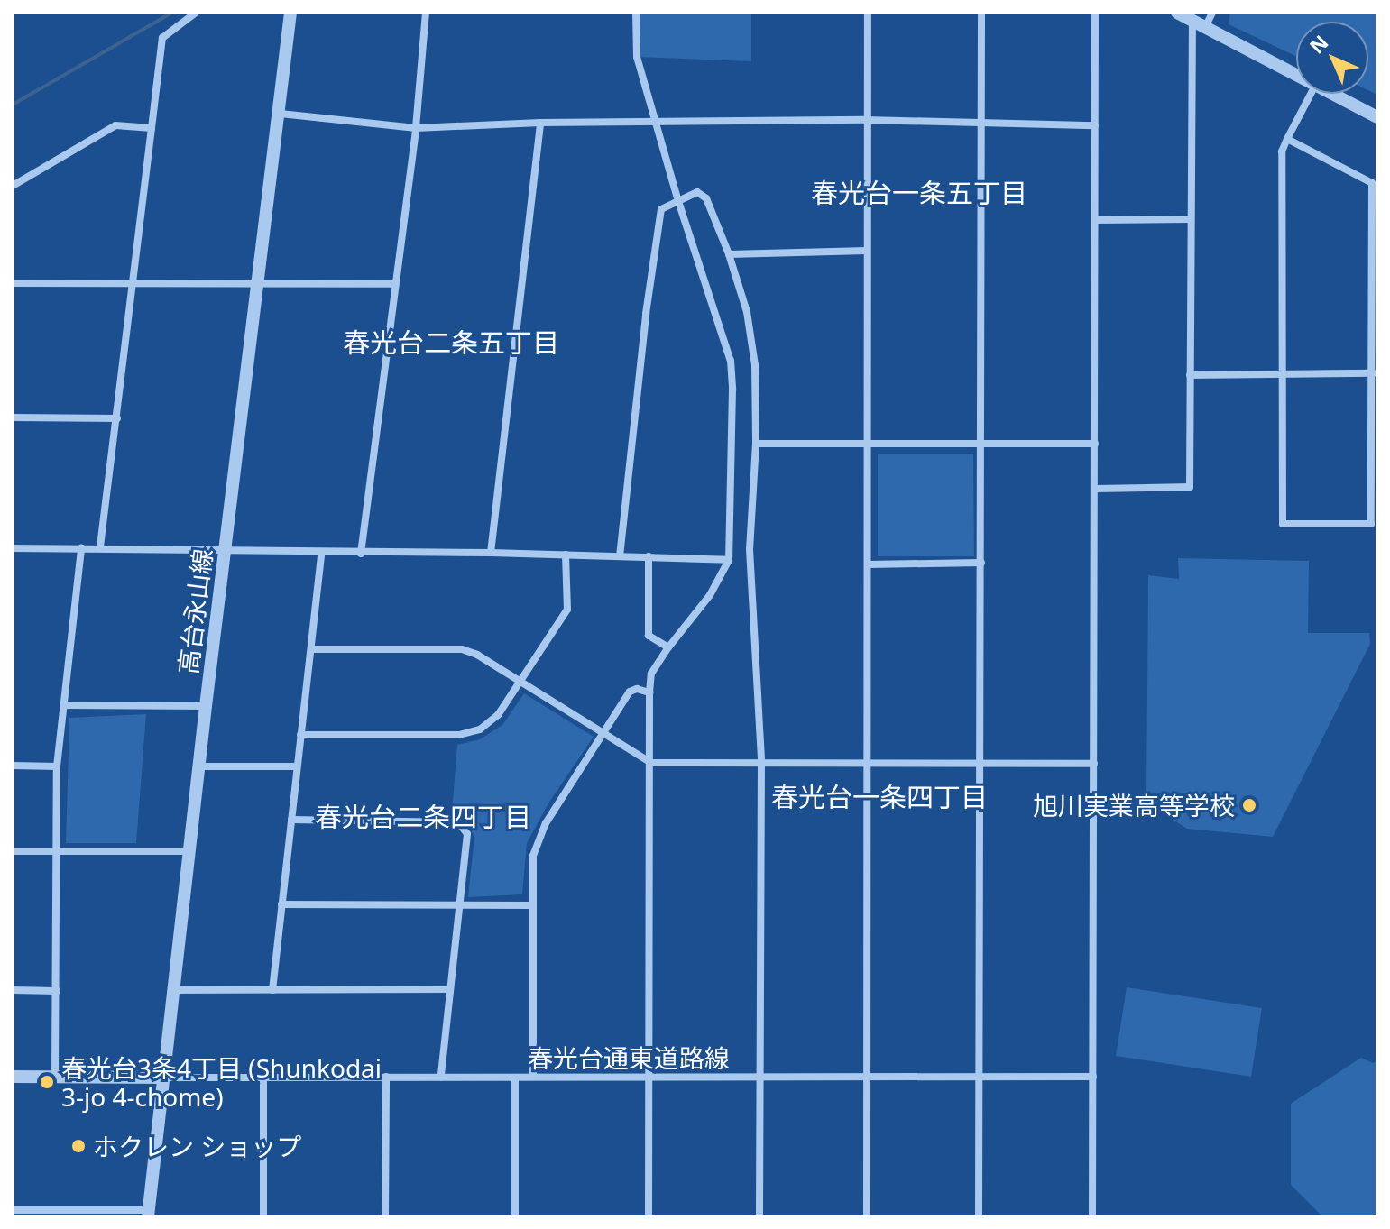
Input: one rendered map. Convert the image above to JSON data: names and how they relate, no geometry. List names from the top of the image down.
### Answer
{
  "streets": {
    "street": ["高台永山線", "春光台通東道路線"]
  },
  "crossings": [
    ["高台永山線", "春光台通東道路線"]
  ],
  "districts": [
    "春光台一条五丁目",
    "春光台二条五丁目",
    "春光台一条四丁目",
    "春光台二条四丁目"
  ],
  "places": ["旭川実業高等学校", "春光台3条4丁目 (Shunkodai 3-jo 4-chome)", "ホクレン ショップ"],
  "north": "top left"
}
